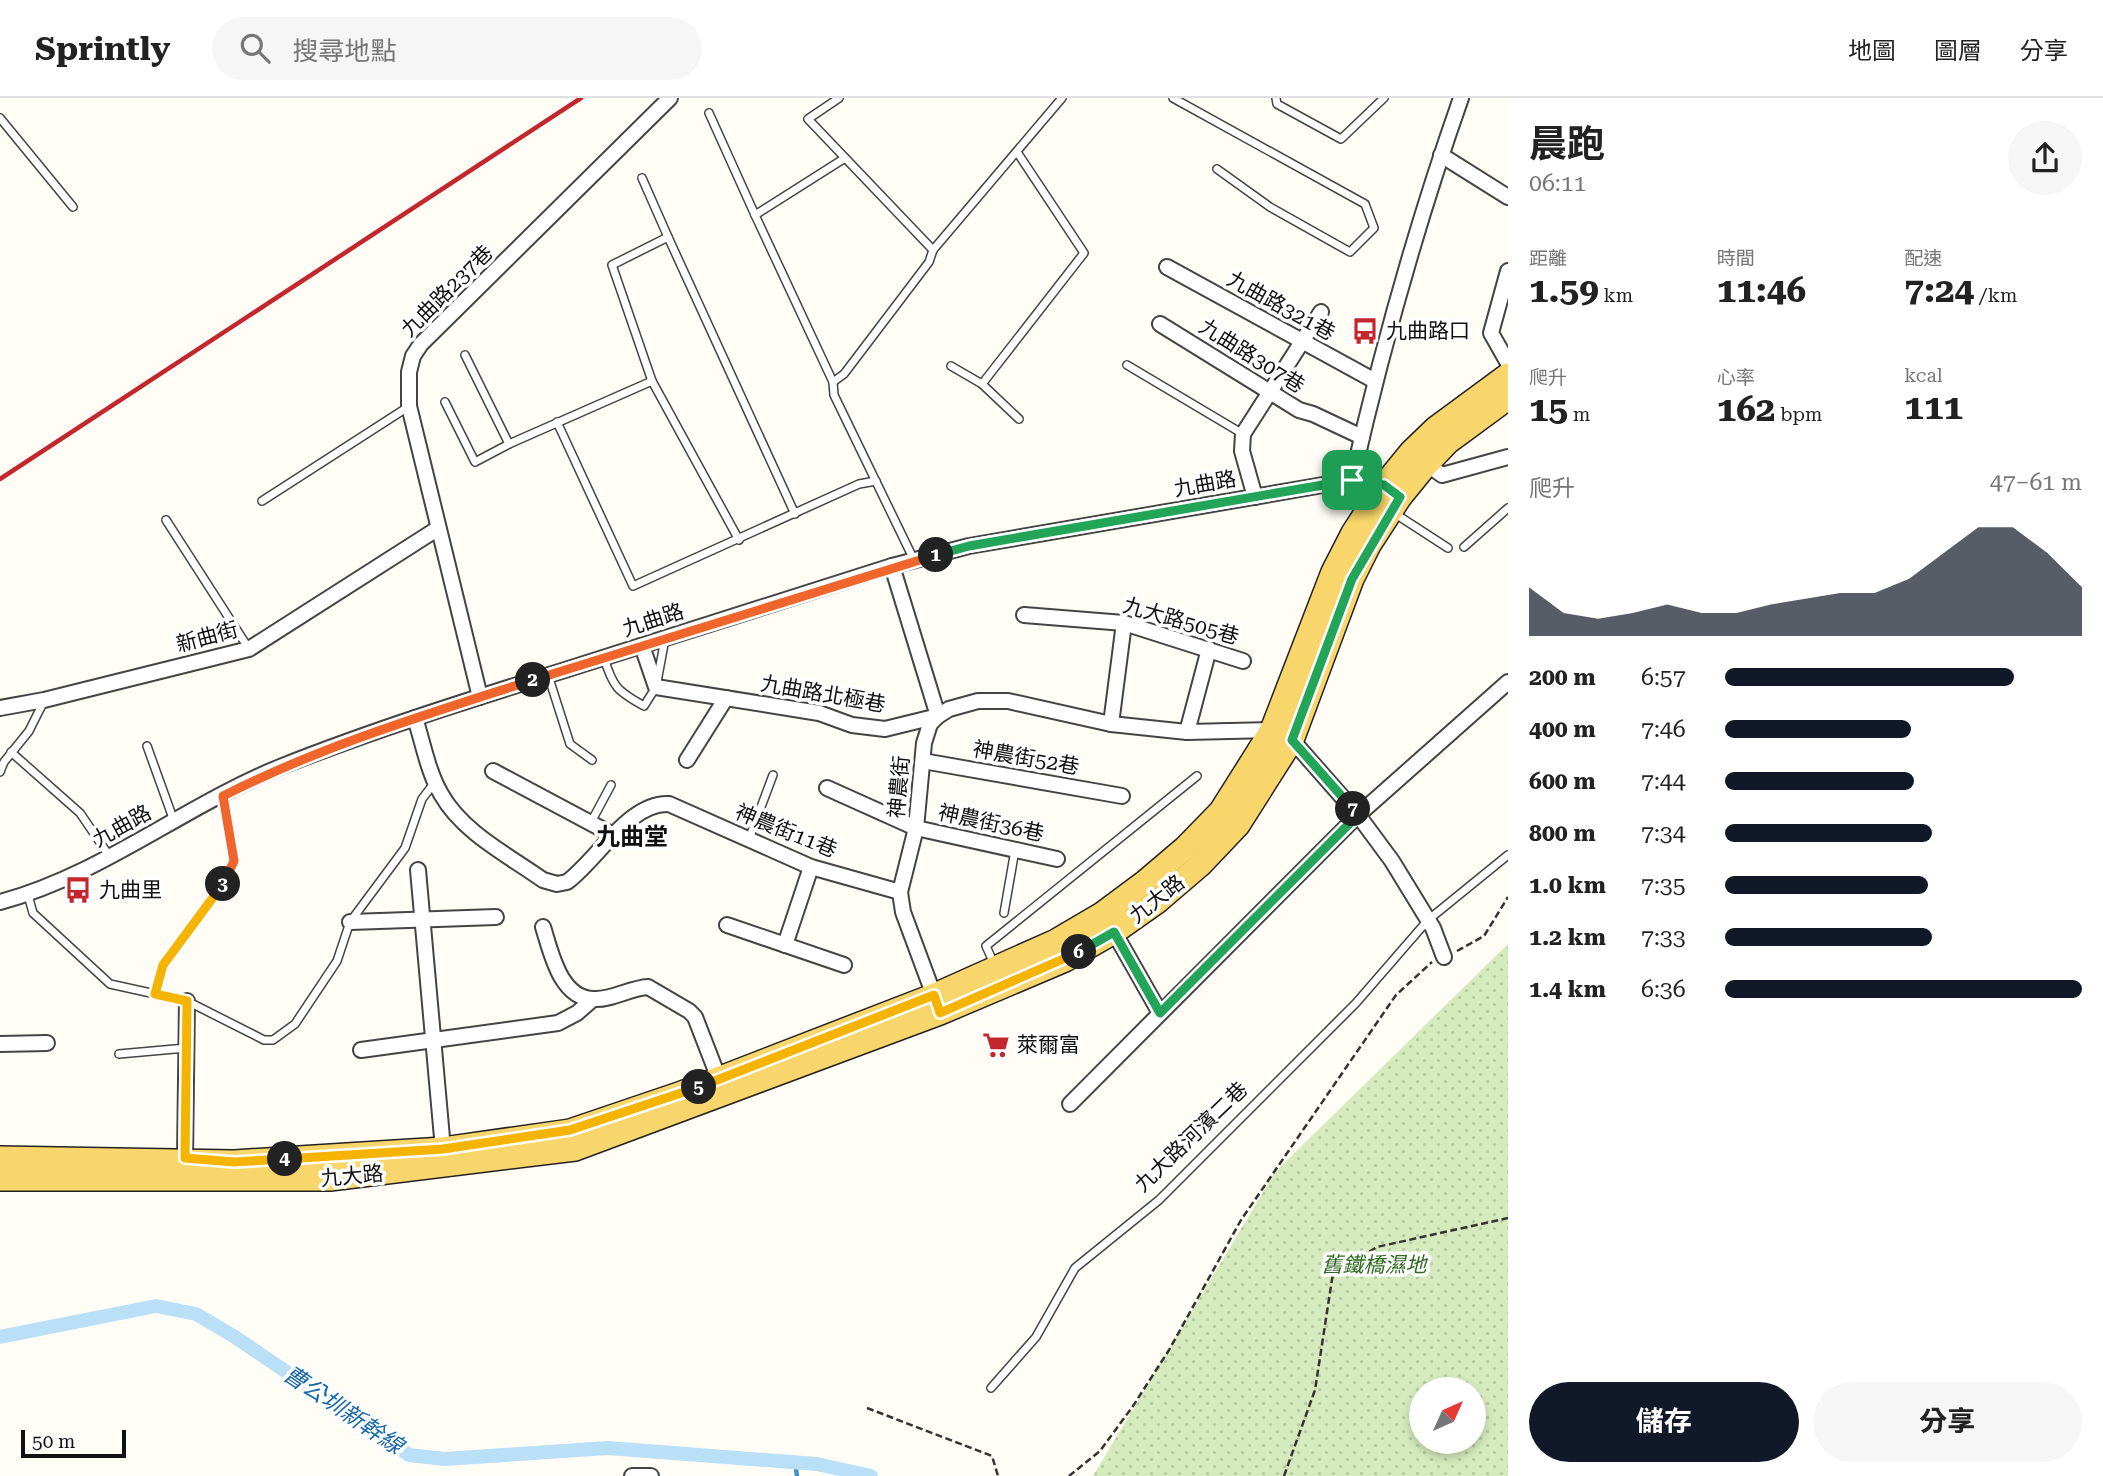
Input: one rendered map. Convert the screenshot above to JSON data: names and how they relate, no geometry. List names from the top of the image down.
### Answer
{
  "streets": {
    "main road": ["九大路"],
    "street": [
      "九曲路237巷",
      "九曲路321巷",
      "九曲路307巷",
      "九曲路",
      "九大路505巷",
      "新曲街",
      "九曲路北極巷",
      "神農街52巷",
      "神農街",
      "神農街36巷",
      "神農街11巷"
    ],
    "lane": ["九大路河濱二巷"]
  },
  "crossings": [
    ["九曲路237巷", "九曲路"],
    ["九曲路237巷", "新曲街"],
    ["九曲路", "九大路"],
    ["九曲路北極巷", "神農街"],
    ["九曲路北極巷", "九大路"],
    ["神農街52巷", "神農街"],
    ["神農街", "神農街36巷"],
    ["神農街", "神農街11巷"],
    ["神農街", "九大路"]
  ],
  "districts": ["九曲堂"],
  "water": ["曹公圳新幹線"],
  "parks": ["舊鐵橋濕地"],
  "places": {
    "bus stop": ["九曲路口", "九曲里"],
    "supermarket": ["萊爾富"]
  },
  "scale_bar": "50 m",
  "north": "top right",
  "page": {
    "header": "Sprintly",
    "search": "搜尋地點",
    "nav": ["地圖", "圖層", "分享"],
    "heading": ["晨跑", "06:11"],
    "stats": [
      ["距離", "1.59 km"],
      ["時間", "11:46"],
      ["配速", "7:24 /km"],
      ["爬升", "15 m"],
      ["心率", "162 bpm"],
      ["kcal", "111"]
    ],
    "chart": ["爬升", "47–61 m"],
    "pins": [
      "1",
      "2",
      "7",
      "3",
      "6",
      "5",
      "4"
    ],
    "list": [
      {
        "name": "200 m",
        "note": "6:57"
      },
      {
        "name": "400 m",
        "note": "7:46"
      },
      {
        "name": "600 m",
        "note": "7:44"
      },
      {
        "name": "800 m",
        "note": "7:34"
      },
      {
        "name": "1.0 km",
        "note": "7:35"
      },
      {
        "name": "1.2 km",
        "note": "7:33"
      },
      {
        "name": "1.4 km",
        "note": "6:36"
      }
    ],
    "buttons": ["儲存", "分享"],
    "scale": "50 m"
  }
}
